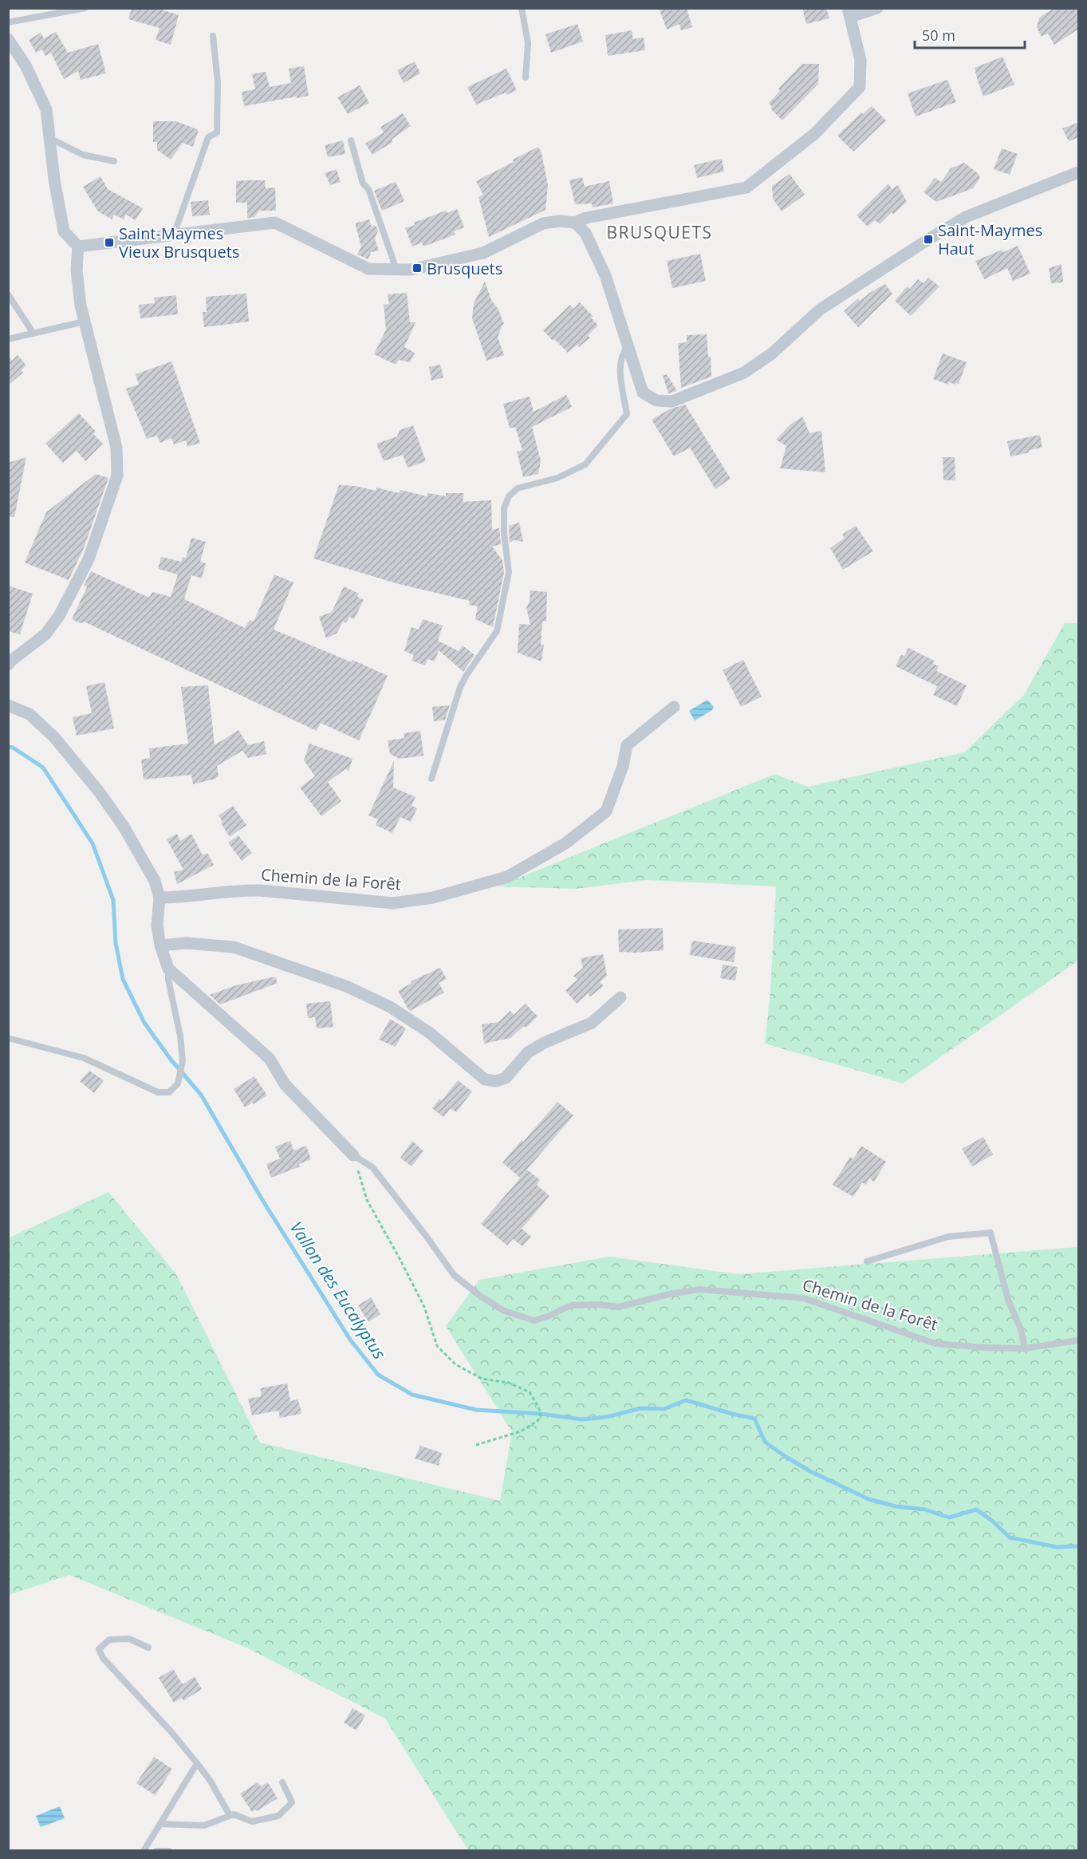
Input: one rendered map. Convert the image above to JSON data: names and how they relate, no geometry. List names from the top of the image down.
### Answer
{
  "streets": {
    "street": ["Chemin de la Forêt"]
  },
  "districts": ["BRUSQUETS"],
  "water": ["Vallon des Eucalyptus"],
  "places": {
    "transit": ["Saint-Maymes Haut", "Saint-Maymes Vieux Brusquets", "Brusquets"]
  },
  "scale_bar": "50 m"
}
